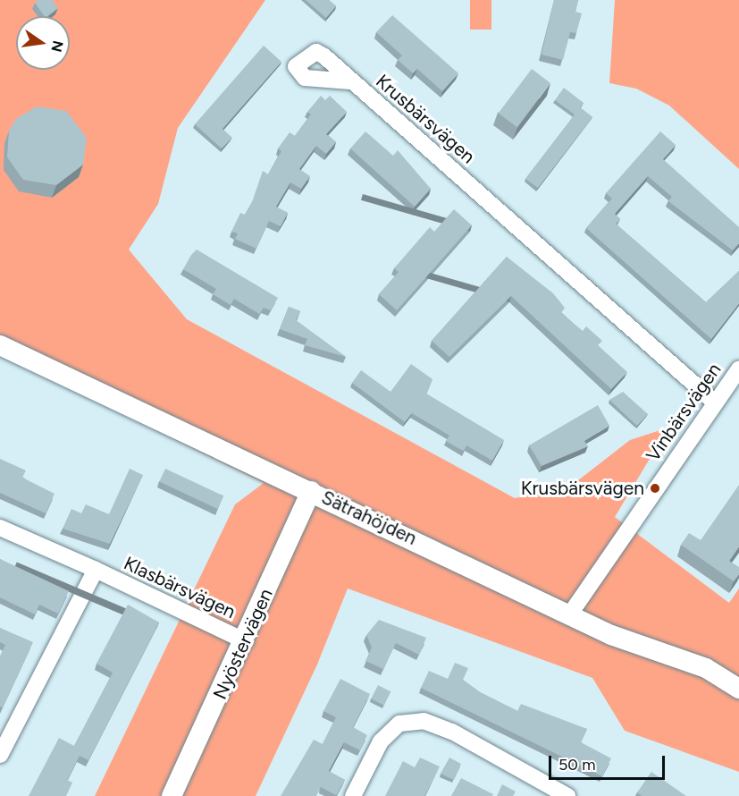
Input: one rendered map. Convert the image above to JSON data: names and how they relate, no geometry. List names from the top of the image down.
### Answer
{
  "streets": {
    "street": [
      "Krusbärsvägen",
      "Vinbärsvägen",
      "Sätrahöjden",
      "Klasbärsvägen",
      "Nyöstervägen"
    ]
  },
  "crossings": [
    ["Krusbärsvägen", "Vinbärsvägen"],
    ["Vinbärsvägen", "Sätrahöjden"],
    ["Sätrahöjden", "Nyöstervägen"],
    ["Klasbärsvägen", "Nyöstervägen"]
  ],
  "places": ["Krusbärsvägen"],
  "scale_bar": "50 m",
  "north": "right"
}
